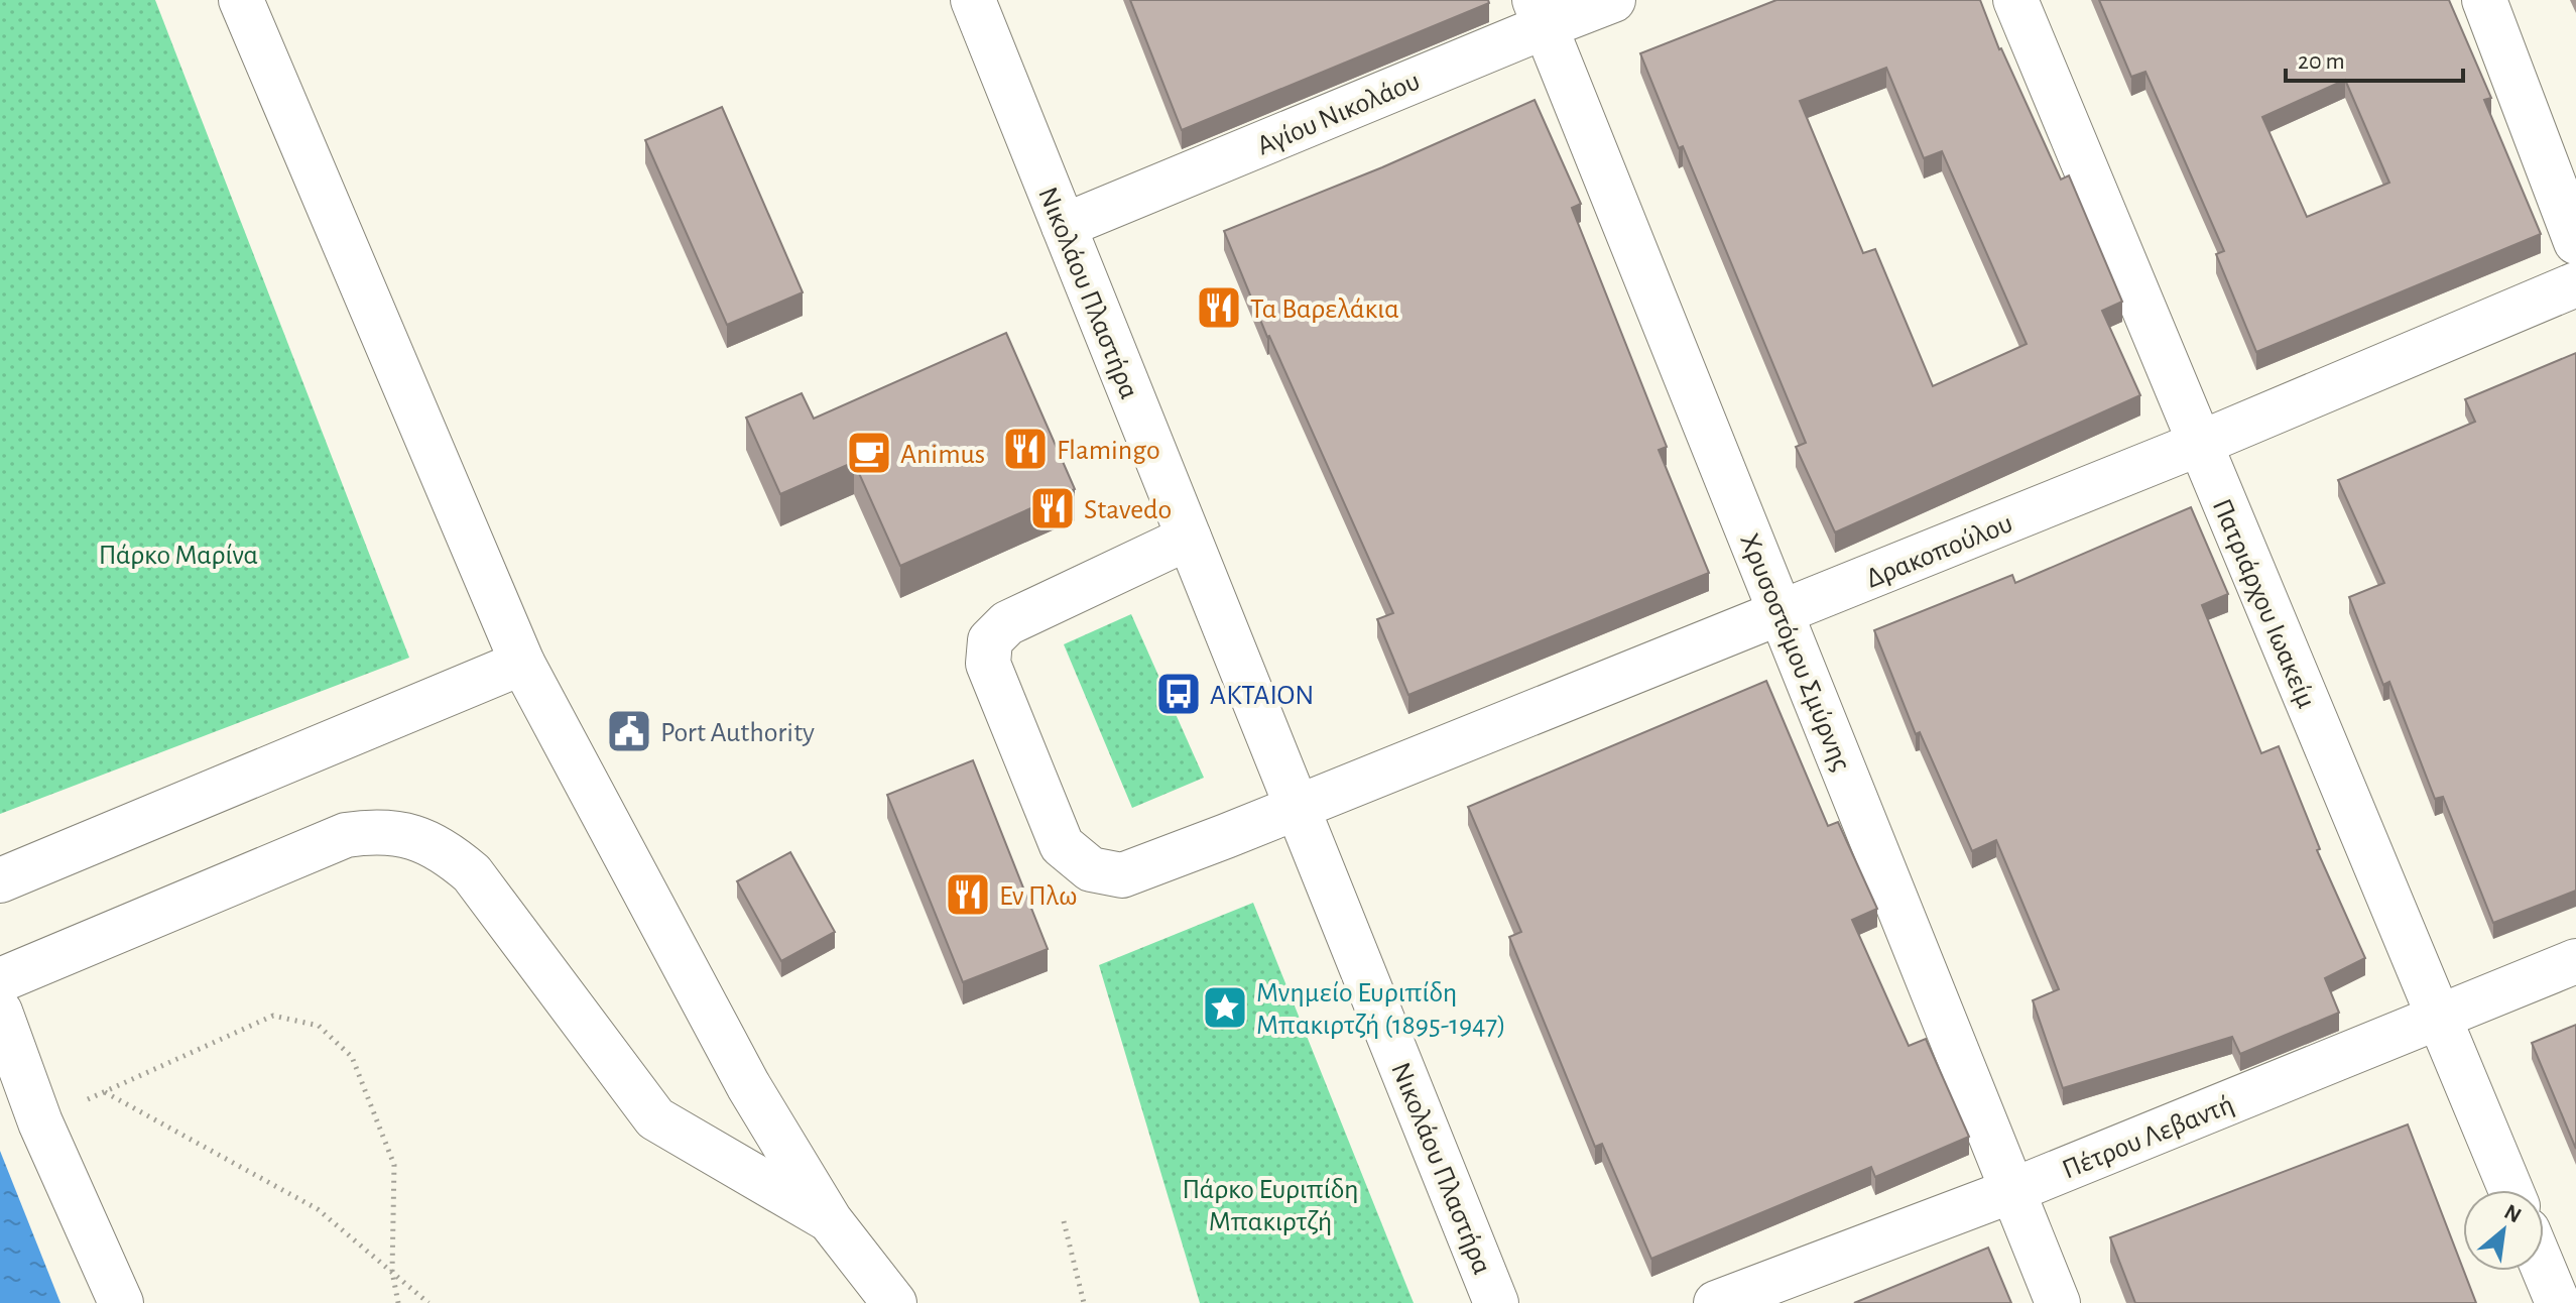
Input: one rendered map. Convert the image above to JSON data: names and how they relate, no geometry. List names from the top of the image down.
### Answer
{
  "streets": {
    "street": [
      "Αγίου Νικολάου",
      "Νικολάου Πλαστήρα",
      "Δρακοπούλου",
      "Πατριάρχου Ιωακείμ",
      "Χρυσοστόμου Σμύρνης",
      "Πέτρου Λεβαντή"
    ]
  },
  "crossings": [
    ["Αγίου Νικολάου", "Νικολάου Πλαστήρα"],
    ["Αγίου Νικολάου", "Χρυσοστόμου Σμύρνης"],
    ["Νικολάου Πλαστήρα", "Δρακοπούλου"],
    ["Δρακοπούλου", "Πατριάρχου Ιωακείμ"],
    ["Δρακοπούλου", "Χρυσοστόμου Σμύρνης"],
    ["Πατριάρχου Ιωακείμ", "Πέτρου Λεβαντή"],
    ["Χρυσοστόμου Σμύρνης", "Πέτρου Λεβαντή"]
  ],
  "parks": ["Πάρκο Μαρίνα", "Πάρκο Ευριπίδη Μπακιρτζή"],
  "places": {
    "restaurant": [
      "Τα Βαρελάκια",
      "Flamingo",
      "Stavedo",
      "Εν Πλω"
    ],
    "cafe": ["Animus"],
    "bus stop": ["ΑΚΤΑΙΟΝ"],
    "public building": ["Port Authority"],
    "place": ["Μνημείο Ευριπίδη Μπακιρτζή (1895-1947)"]
  },
  "scale_bar": "20 m",
  "north": "top right"
}
